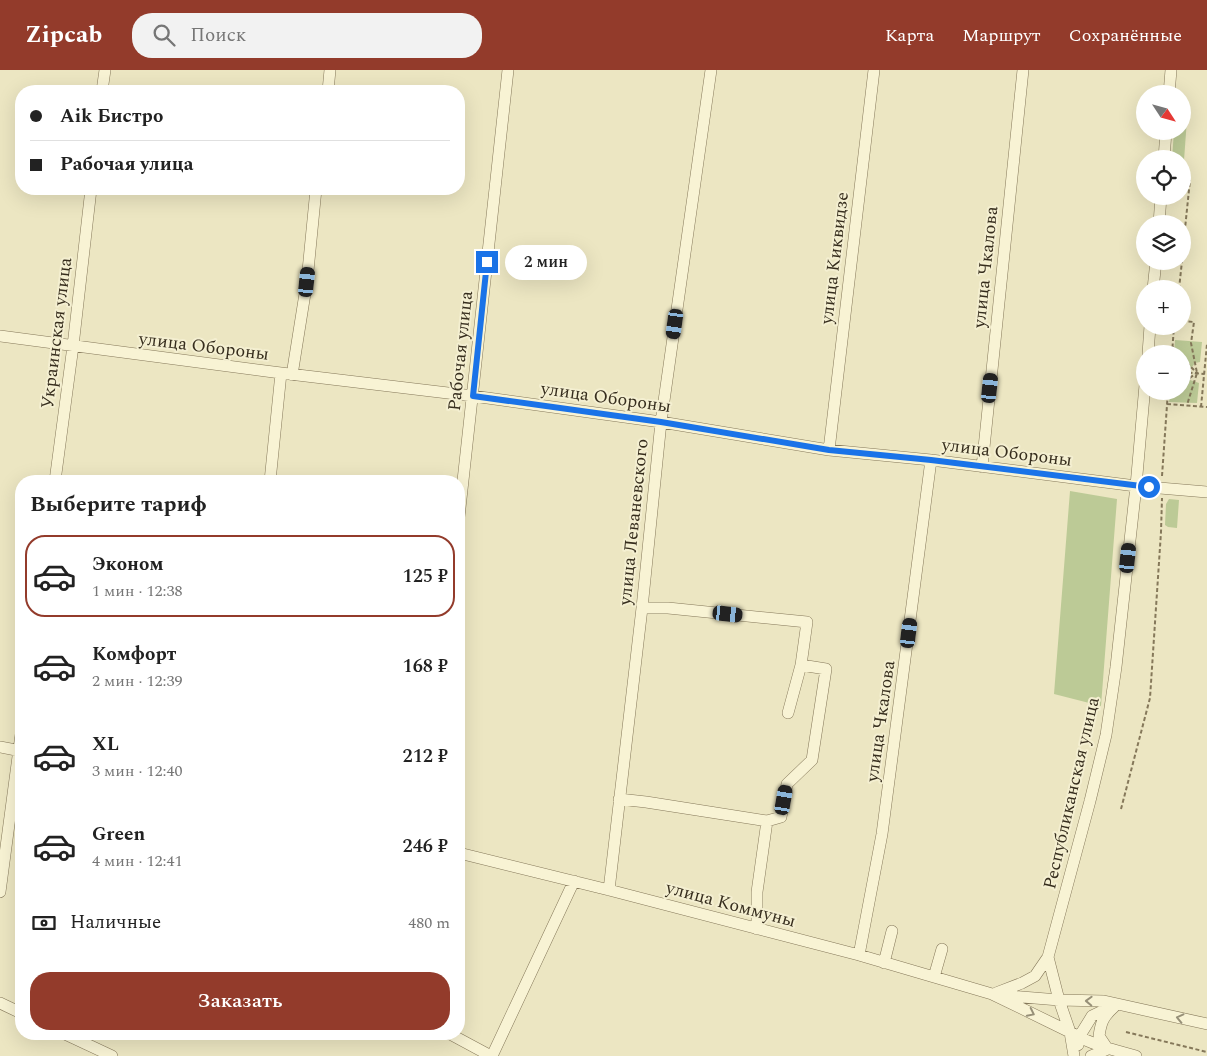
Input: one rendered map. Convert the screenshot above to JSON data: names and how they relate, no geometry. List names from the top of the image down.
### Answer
{
  "streets": {
    "street": [
      "улица Киквидзе",
      "улица Чкалова",
      "Украинская улица",
      "улица Обороны",
      "Рабочая улица",
      "улица Леваневского",
      "Республиканская улица",
      "улица Коммуны"
    ]
  },
  "crossings": [
    ["улица Киквидзе", "улица Обороны"],
    ["улица Чкалова", "улица Обороны"],
    ["улица Чкалова", "улица Коммуны"],
    ["Украинская улица", "улица Обороны"],
    ["улица Обороны", "Рабочая улица"],
    ["улица Обороны", "улица Леваневского"],
    ["улица Обороны", "Республиканская улица"],
    ["улица Леваневского", "улица Коммуны"],
    ["Республиканская улица", "улица Коммуны"]
  ],
  "north": "bottom right",
  "page": {
    "header": "Zipcab",
    "search": "Поиск",
    "nav": ["Карта", "Маршрут", "Сохранённые"],
    "map_buttons": ["+", "−"],
    "banner": ["Aik Бистро", "Рабочая улица"],
    "bubble": "2 мин",
    "heading": "Выберите тариф",
    "list": [
      {
        "name": "Эконом",
        "note": "1 мин · 12:38",
        "value": "125 ₽"
      },
      {
        "name": "Комфорт",
        "note": "2 мин · 12:39",
        "value": "168 ₽"
      },
      {
        "name": "XL",
        "note": "3 мин · 12:40",
        "value": "212 ₽"
      },
      {
        "name": "Green",
        "note": "4 мин · 12:41",
        "value": "246 ₽"
      }
    ],
    "pay": ["Наличные", "480 m"],
    "buttons": "Заказать"
  }
}
